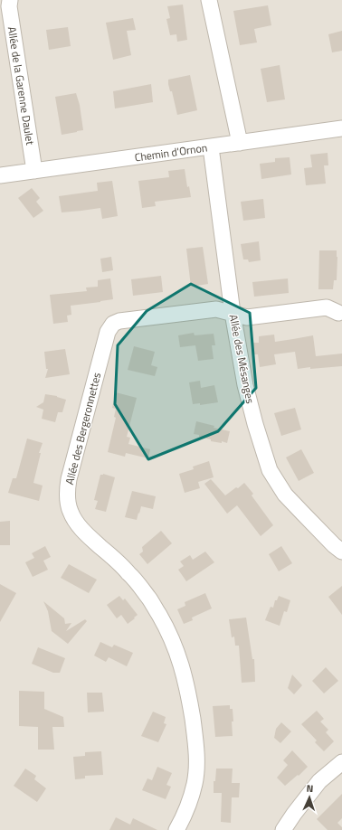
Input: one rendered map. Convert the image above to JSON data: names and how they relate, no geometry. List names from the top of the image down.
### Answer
{
  "streets": {
    "street": [
      "Allée de la Garenne Daulet",
      "Chemin d'Ornon",
      "Allée des Mésanges",
      "Allée des Bergeronnettes"
    ]
  },
  "crossings": [
    ["Allée de la Garenne Daulet", "Chemin d'Ornon"],
    ["Chemin d'Ornon", "Allée des Mésanges"],
    ["Allée des Mésanges", "Allée des Bergeronnettes"]
  ],
  "north": "top"
}
